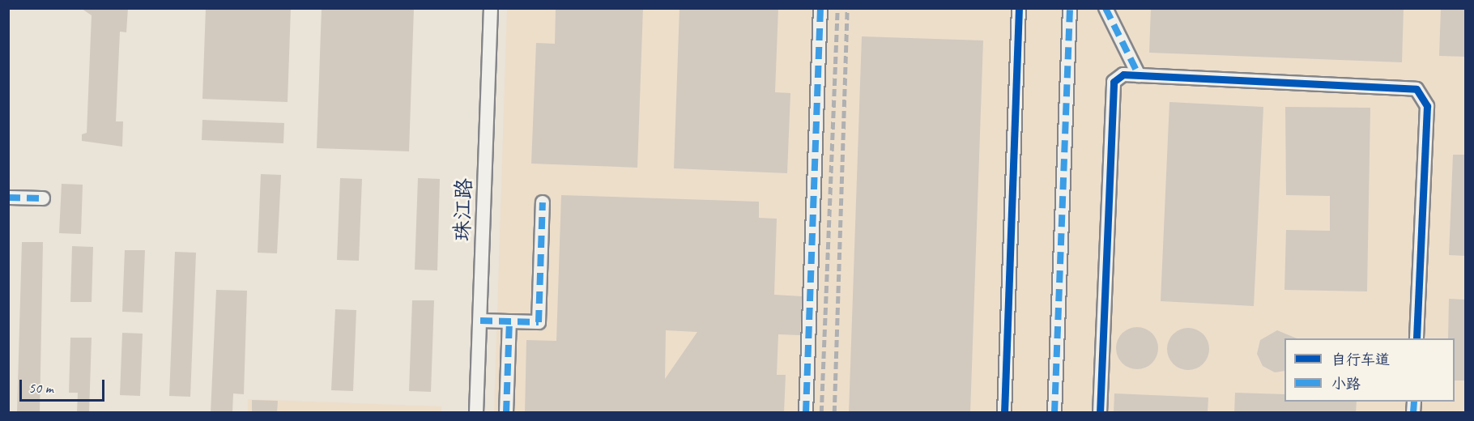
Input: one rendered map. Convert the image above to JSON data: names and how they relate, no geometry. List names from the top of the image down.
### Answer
{
  "streets": {
    "street": ["珠江路"]
  },
  "legend": ["自行车道", "小路"],
  "scale_bar": "50 m"
}
